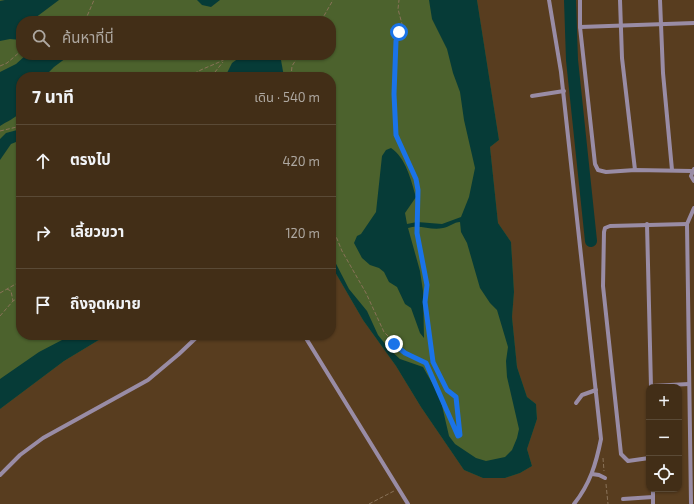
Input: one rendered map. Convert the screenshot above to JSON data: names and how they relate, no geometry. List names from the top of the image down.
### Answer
{
  "page": {
    "search": "ค้นหาที่นี่",
    "heading": ["7 นาที", "เดิน · 540 m"],
    "list": [
      ["ตรงไป", "420 m"],
      ["เลี้ยวขวา", "120 m"],
      "ถึงจุดหมาย"
    ],
    "map_buttons": ["+", "−"]
  }
}
